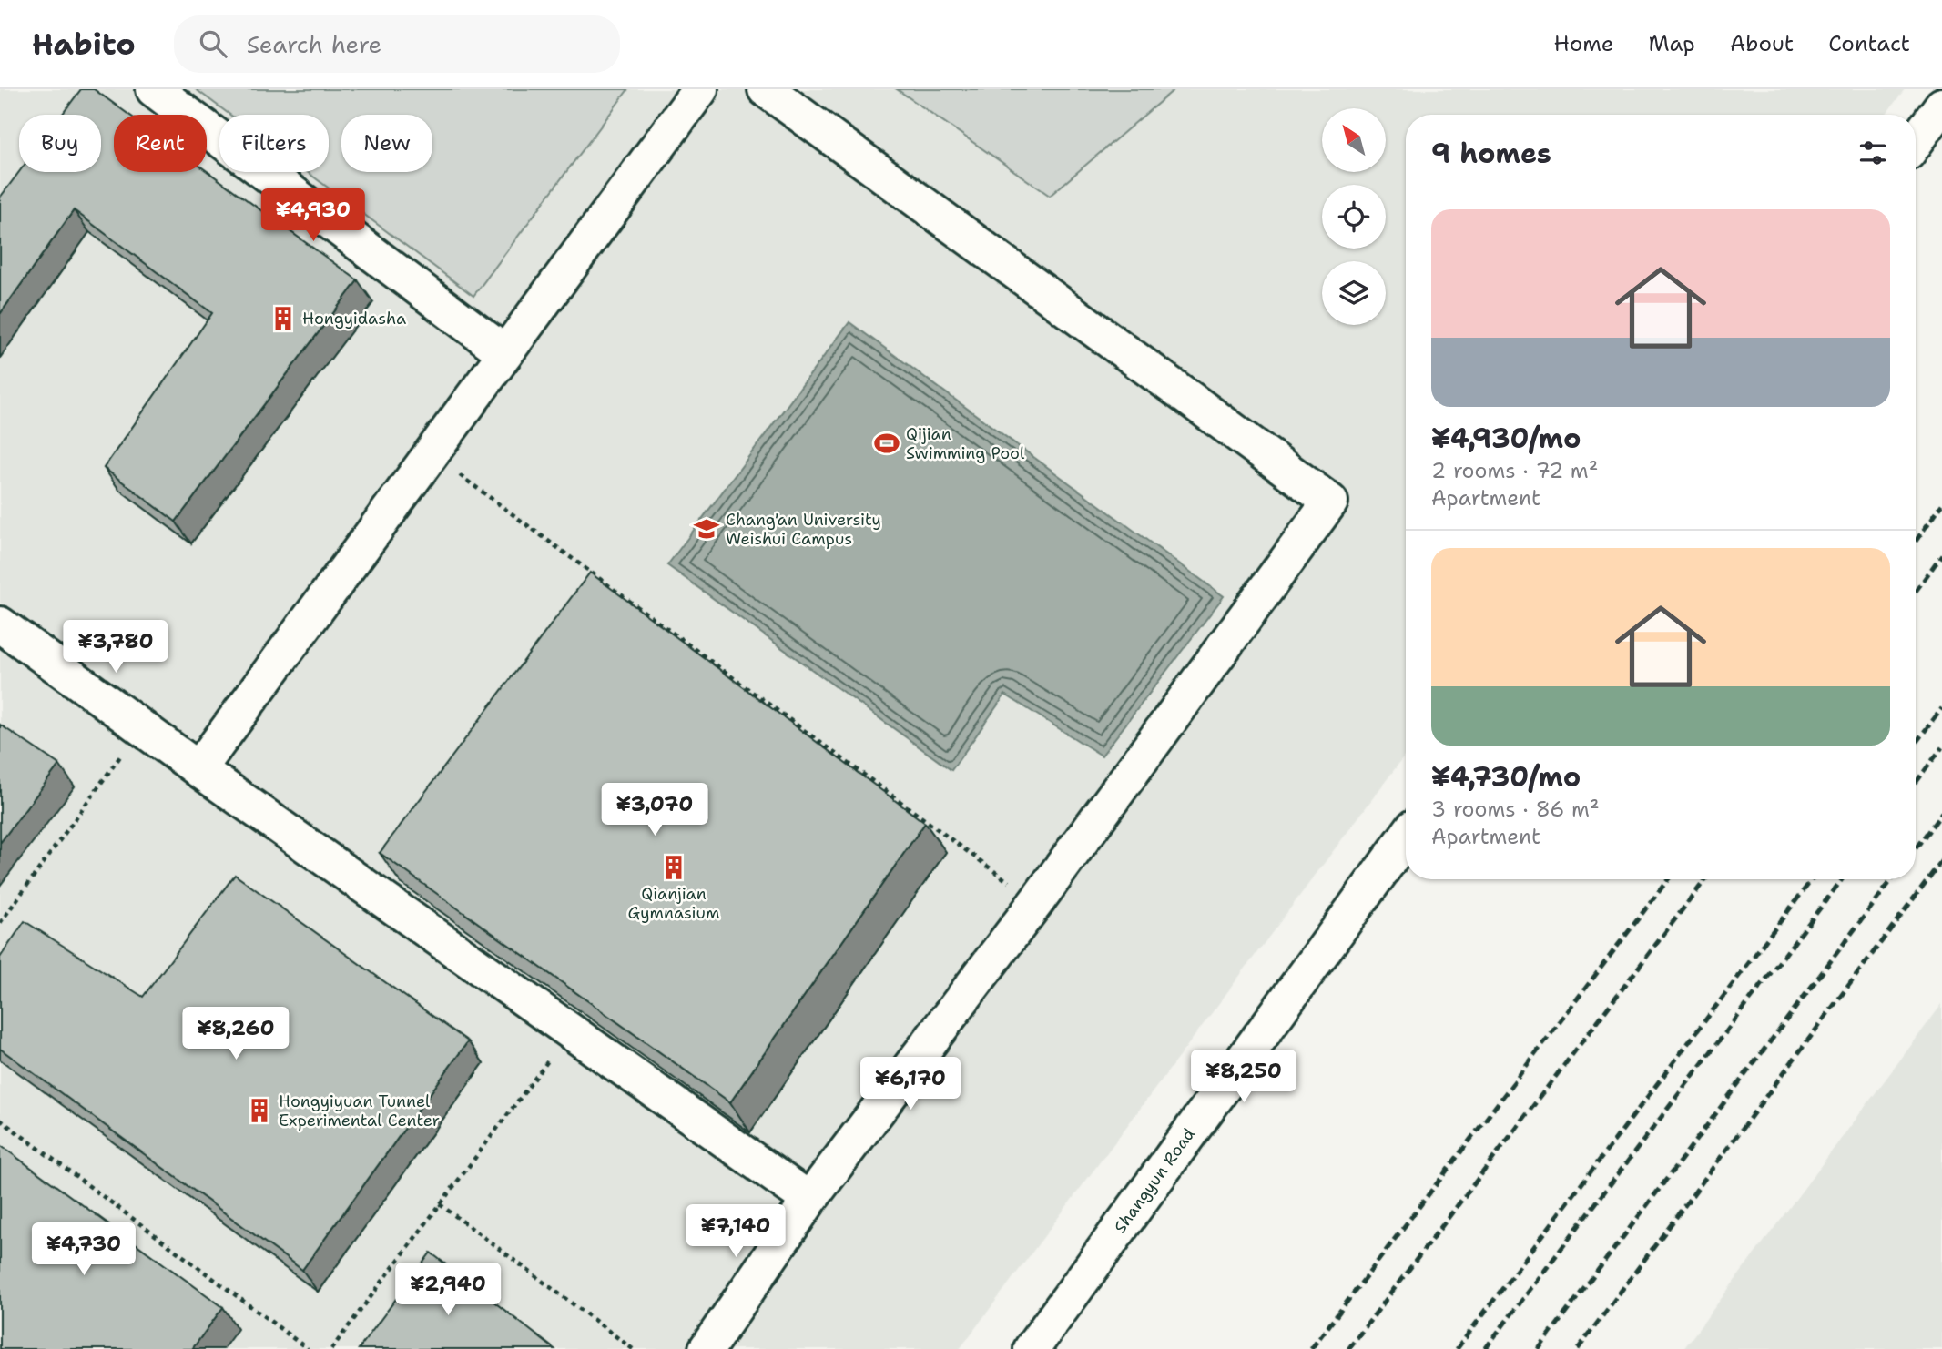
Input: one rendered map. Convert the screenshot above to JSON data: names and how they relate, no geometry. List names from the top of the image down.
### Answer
{
  "streets": {
    "street": ["Shangyun Road"]
  },
  "places": {
    "building": ["Hongyidasha", "Qianjian Gymnasium", "Hongyiyuan Tunnel Experimental Center"],
    "sports": ["Qijian Swimming Pool"],
    "school or university": ["Chang'an University Weishui Campus"]
  },
  "north": "top left",
  "page": {
    "header": "Habito",
    "search": "Search here",
    "nav": [
      "Home",
      "Map",
      "About",
      "Contact"
    ],
    "chip": [
      "Buy",
      "Rent",
      "Filters",
      "New"
    ],
    "heading": "9 homes",
    "price": [
      "¥4,930",
      "¥3,780",
      "¥3,070",
      "¥8,260",
      "¥8,250",
      "¥6,170",
      "¥7,140",
      "¥4,730",
      "¥2,940"
    ],
    "list": [
      {
        "name": "¥4,930/mo",
        "note": "2 rooms · 72 m² · Apartment"
      },
      {
        "name": "¥4,730/mo",
        "note": "3 rooms · 86 m² · Apartment"
      }
    ]
  }
}
